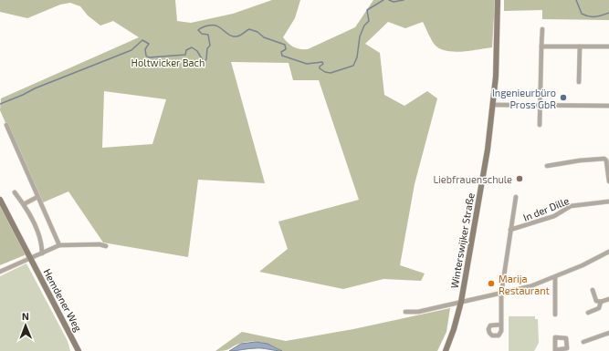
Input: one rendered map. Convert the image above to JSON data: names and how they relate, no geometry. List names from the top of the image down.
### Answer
{
  "streets": {
    "main road": ["Winterswijker Straße", "Hemdener Weg"],
    "street": ["In der Dille"]
  },
  "parks": ["Holtwicker Bach"],
  "places": ["Ingenieurbüro Pross GbR", "Liebfrauenschule", "Marija Restaurant"],
  "north": "top"
}
